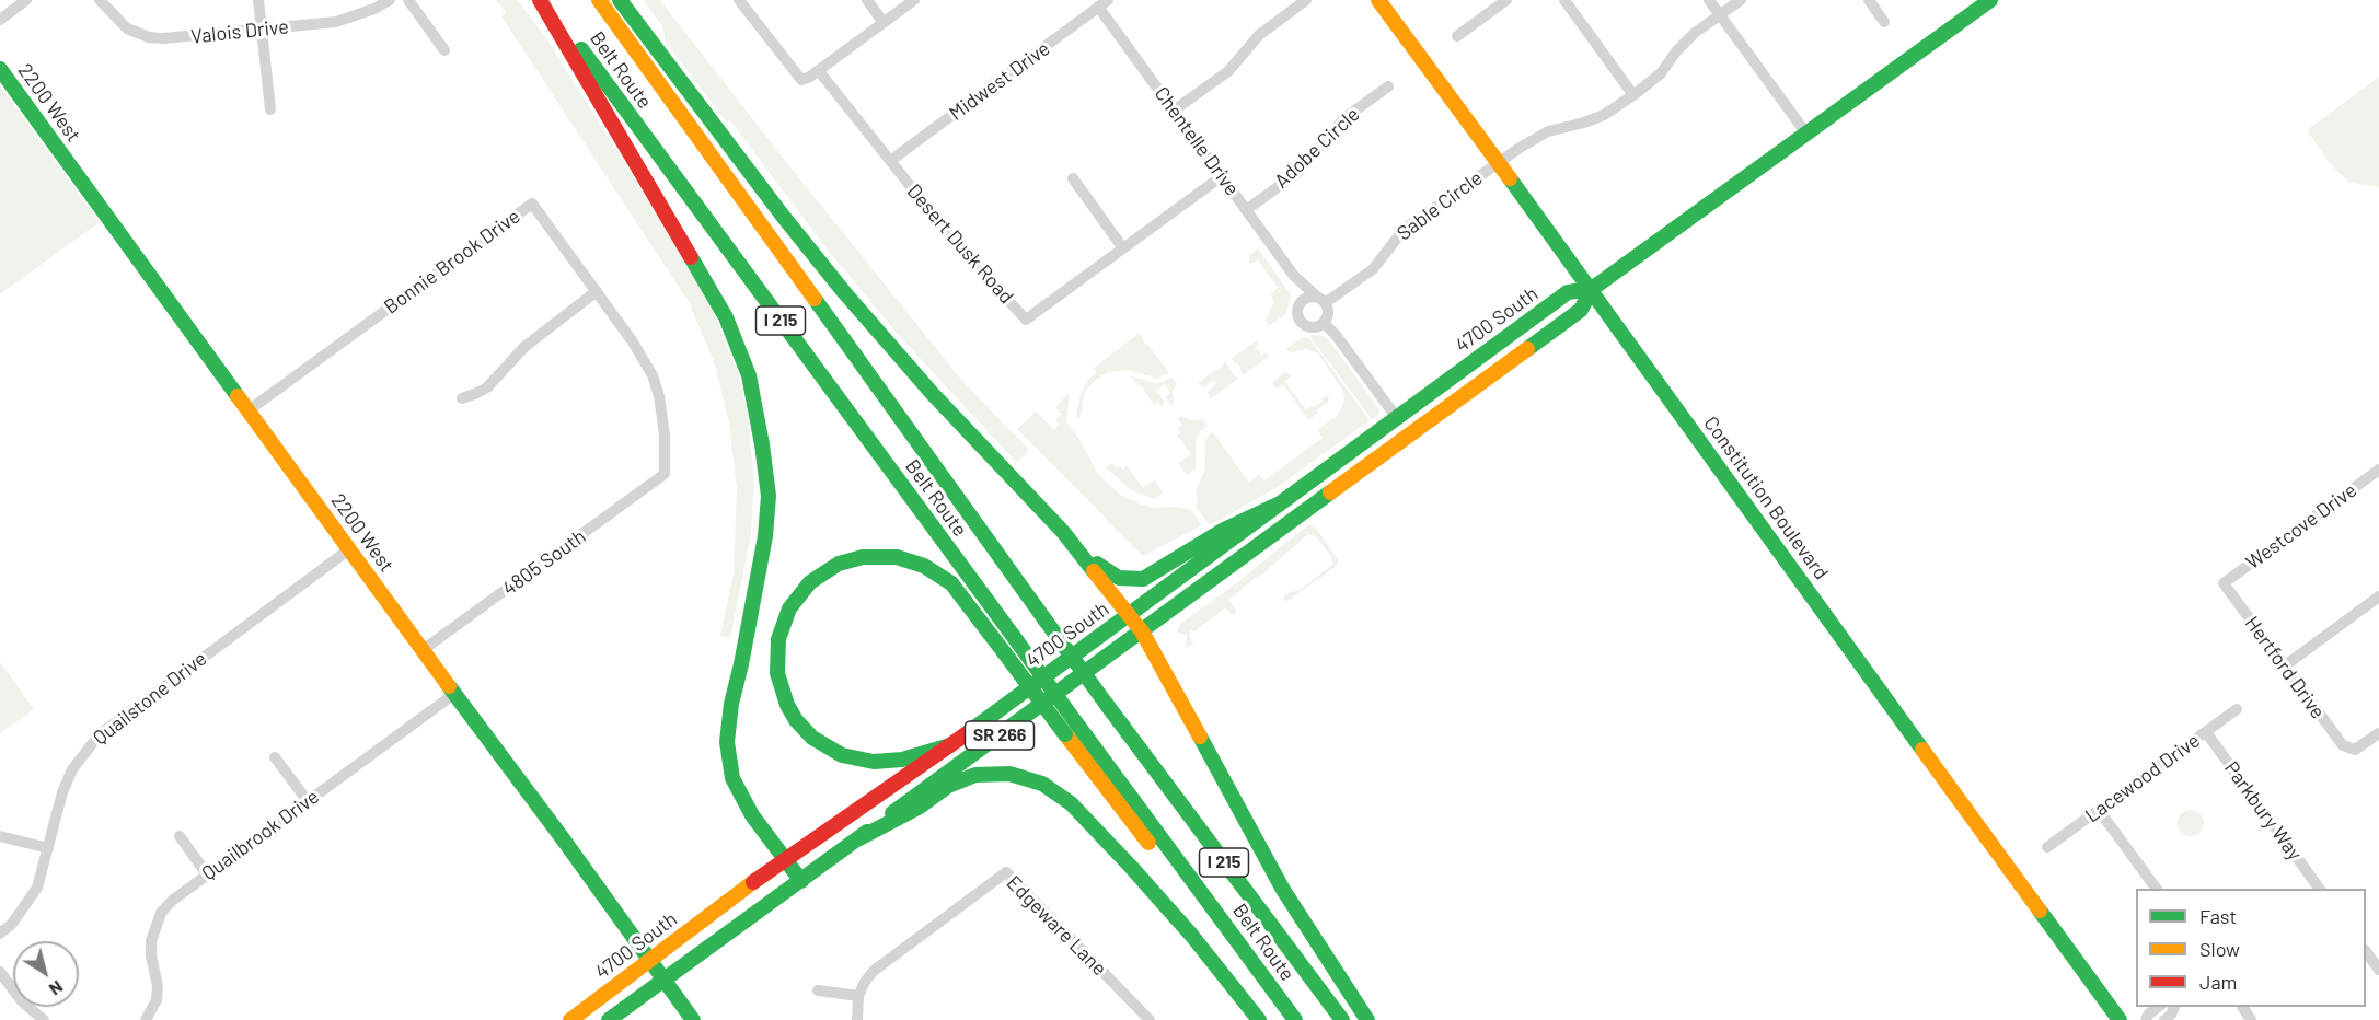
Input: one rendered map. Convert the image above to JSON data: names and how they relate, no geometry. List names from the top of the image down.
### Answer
{
  "streets": {
    "main road": [
      "Belt Route",
      "2200 West",
      "4700 South",
      "I 215",
      "Constitution Boulevard",
      "SR 266"
    ],
    "street": [
      "Valois Drive",
      "Midwest Drive",
      "Chentelle Drive",
      "Adobe Circle",
      "Sable Circle",
      "Desert Dusk Road",
      "Bonnie Brook Drive",
      "Westcove Drive",
      "4805 South",
      "Hertford Drive",
      "Quailstone Drive",
      "Lacewood Drive",
      "Parkbury Way",
      "Quailbrook Drive",
      "Edgeware Lane"
    ]
  },
  "crossings": [
    ["Midwest Drive", "Chentelle Drive"],
    ["Midwest Drive", "Desert Dusk Road"],
    ["2200 West", "Bonnie Brook Drive"],
    ["2200 West", "4700 South"],
    ["2200 West", "4805 South"],
    ["2200 West", "Quailstone Drive"],
    ["2200 West", "Quailbrook Drive"],
    ["Chentelle Drive", "Adobe Circle"],
    ["Chentelle Drive", "Sable Circle"],
    ["Chentelle Drive", "Desert Dusk Road"],
    ["Sable Circle", "Constitution Boulevard"],
    ["Bonnie Brook Drive", "4805 South"],
    ["4700 South", "Constitution Boulevard"],
    ["Westcove Drive", "Hertford Drive"],
    ["Lacewood Drive", "Parkbury Way"]
  ],
  "legend": ["Fast", "Slow", "Jam"],
  "north": "bottom right"
}
